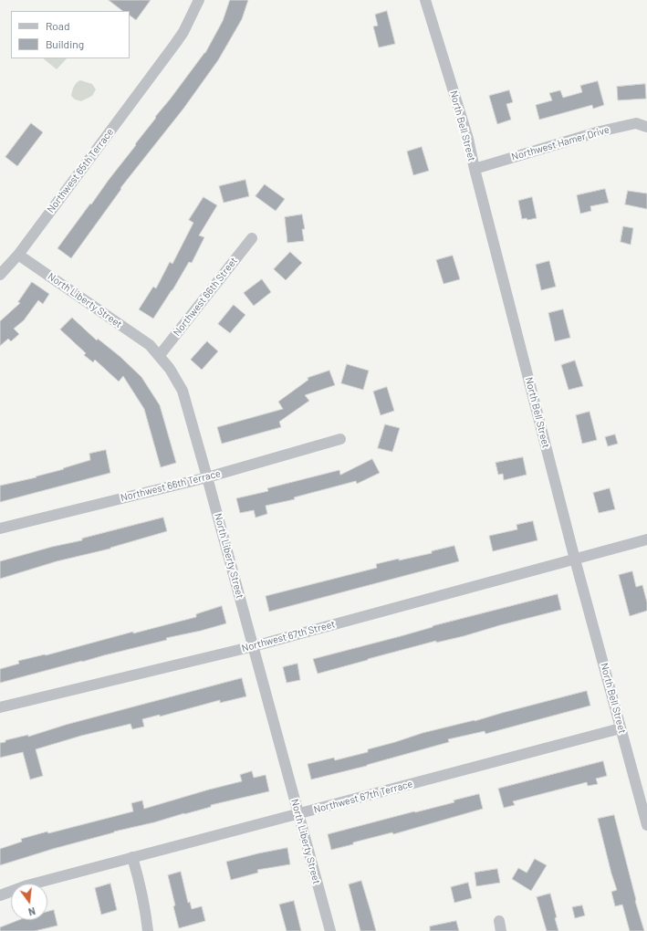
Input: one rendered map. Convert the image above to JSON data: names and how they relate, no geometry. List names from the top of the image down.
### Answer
{
  "streets": {
    "street": [
      "North Bell Street",
      "Northwest Hamer Drive",
      "Northwest 65th Terrace",
      "Northwest 66th Street",
      "North Liberty Street",
      "Northwest 66th Terrace",
      "Northwest 67th Street",
      "Northwest 67th Terrace"
    ]
  },
  "crossings": [
    ["North Bell Street", "Northwest Hamer Drive"],
    ["North Bell Street", "Northwest 67th Street"],
    ["North Bell Street", "Northwest 67th Terrace"],
    ["Northwest 65th Terrace", "North Liberty Street"],
    ["Northwest 66th Street", "North Liberty Street"],
    ["North Liberty Street", "Northwest 66th Terrace"],
    ["North Liberty Street", "Northwest 67th Street"],
    ["North Liberty Street", "Northwest 67th Terrace"]
  ],
  "legend": ["Road", "Building"],
  "north": "bottom"
}
